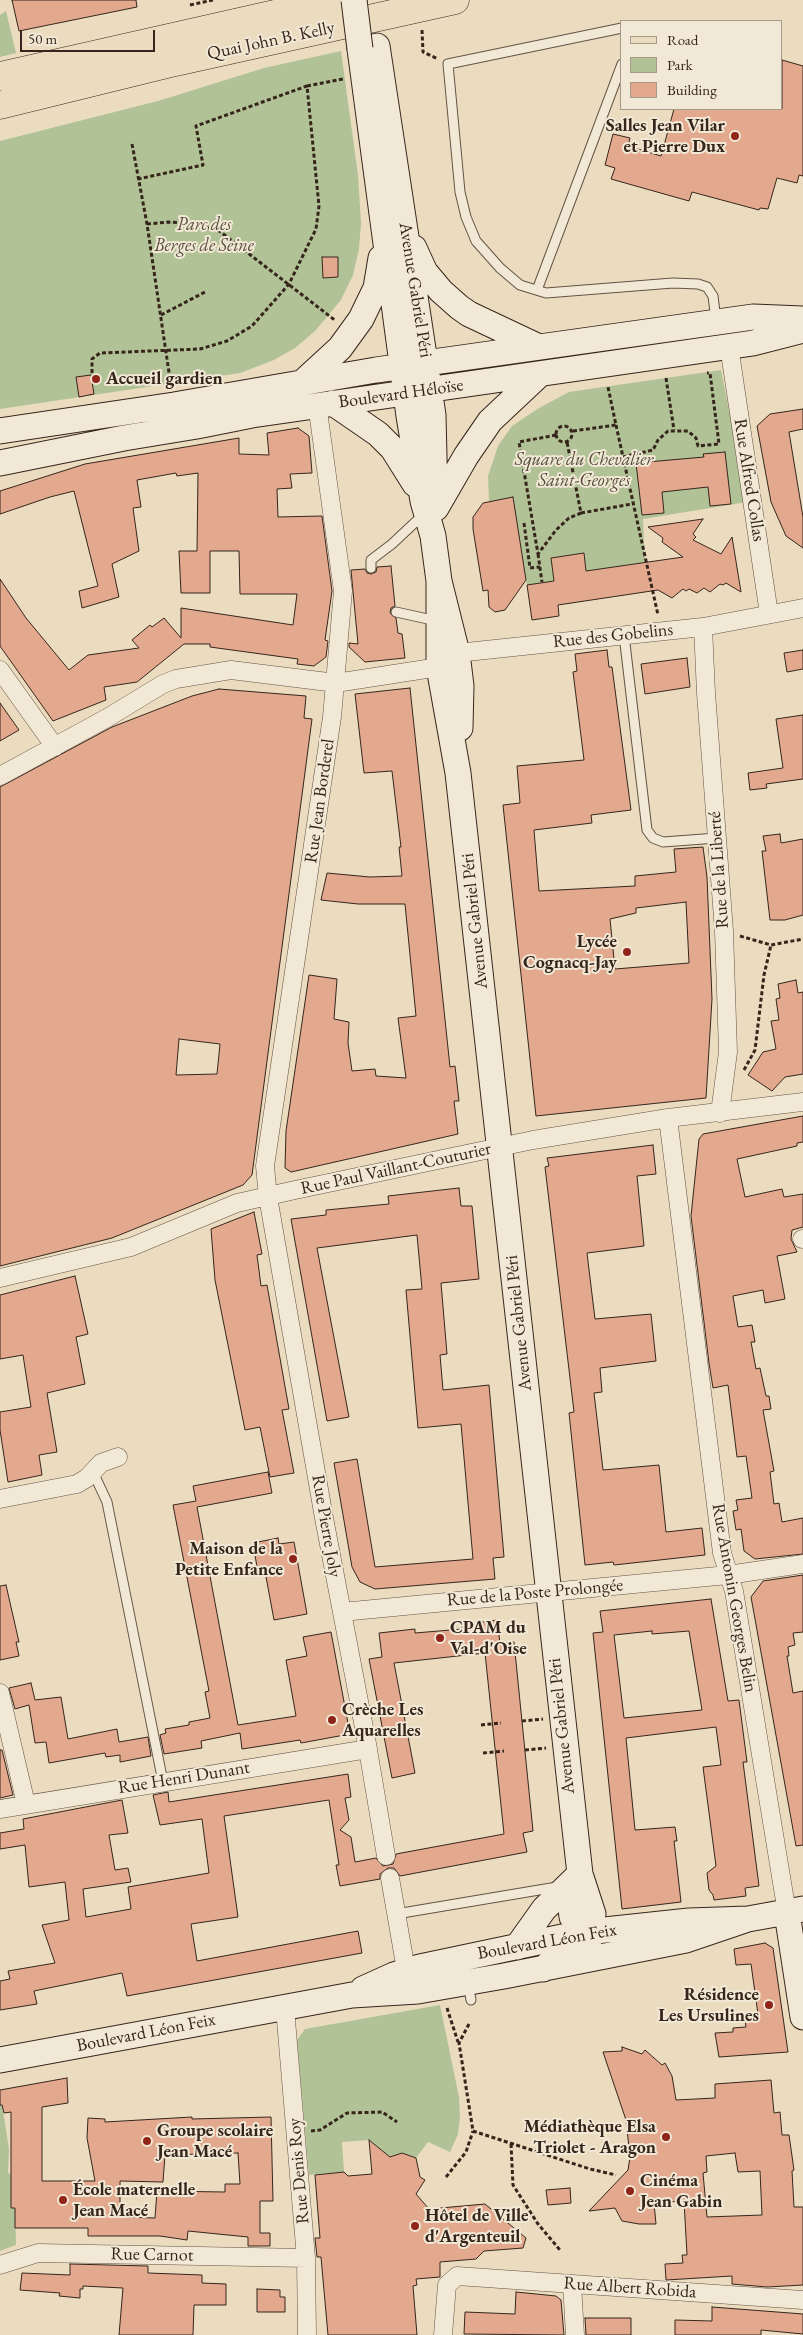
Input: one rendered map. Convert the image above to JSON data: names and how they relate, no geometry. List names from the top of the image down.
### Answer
{
  "streets": {
    "main road": [
      "Quai John B. Kelly",
      "Avenue Gabriel Péri",
      "Boulevard Héloïse",
      "Rue Antonin Georges Belin",
      "Boulevard Léon Feix"
    ],
    "street": [
      "Rue Alfred Collas",
      "Rue des Gobelins",
      "Rue Jean Borderel",
      "Rue de la Liberté",
      "Rue Paul Vaillant-Couturier",
      "Rue Pierre Joly",
      "Rue de la Poste Prolongée",
      "Rue Henri Dunant",
      "Rue Denis Roy",
      "Rue Carnot",
      "Rue Albert Robida"
    ]
  },
  "crossings": [
    ["Avenue Gabriel Péri", "Boulevard Héloïse"],
    ["Avenue Gabriel Péri", "Rue des Gobelins"],
    ["Avenue Gabriel Péri", "Rue Paul Vaillant-Couturier"],
    ["Avenue Gabriel Péri", "Rue de la Poste Prolongée"],
    ["Avenue Gabriel Péri", "Boulevard Léon Feix"],
    ["Boulevard Héloïse", "Rue Alfred Collas"],
    ["Boulevard Héloïse", "Rue Jean Borderel"],
    ["Rue Alfred Collas", "Rue des Gobelins"],
    ["Rue des Gobelins", "Rue Jean Borderel"],
    ["Rue des Gobelins", "Rue de la Liberté"],
    ["Rue Jean Borderel", "Rue Paul Vaillant-Couturier"],
    ["Rue Jean Borderel", "Rue Pierre Joly"],
    ["Rue de la Liberté", "Rue Paul Vaillant-Couturier"],
    ["Rue Paul Vaillant-Couturier", "Rue Pierre Joly"],
    ["Rue Paul Vaillant-Couturier", "Rue Antonin Georges Belin"],
    ["Rue Pierre Joly", "Rue de la Poste Prolongée"],
    ["Rue Pierre Joly", "Rue Henri Dunant"],
    ["Rue de la Poste Prolongée", "Rue Antonin Georges Belin"],
    ["Rue Antonin Georges Belin", "Boulevard Léon Feix"],
    ["Boulevard Léon Feix", "Rue Denis Roy"],
    ["Rue Denis Roy", "Rue Carnot"]
  ],
  "parks": ["Parc des Berges de Seine", "Square du Chevalier Saint-Georges"],
  "places": [
    "Salles Jean Vilar et Pierre Dux",
    "Accueil gardien",
    "Lycée Cognacq-Jay",
    "Maison de la Petite Enfance",
    "CPAM du Val-d'Oise",
    "Crèche Les Aquarelles",
    "Résidence Les Ursulines",
    "Médiathèque Elsa Triolet - Aragon",
    "Groupe scolaire Jean Macé",
    "Cinéma Jean Gabin",
    "École maternelle Jean Macé",
    "Hôtel de Ville d'Argenteuil"
  ],
  "legend": ["Road", "Park", "Building"],
  "scale_bar": "50 m"
}
